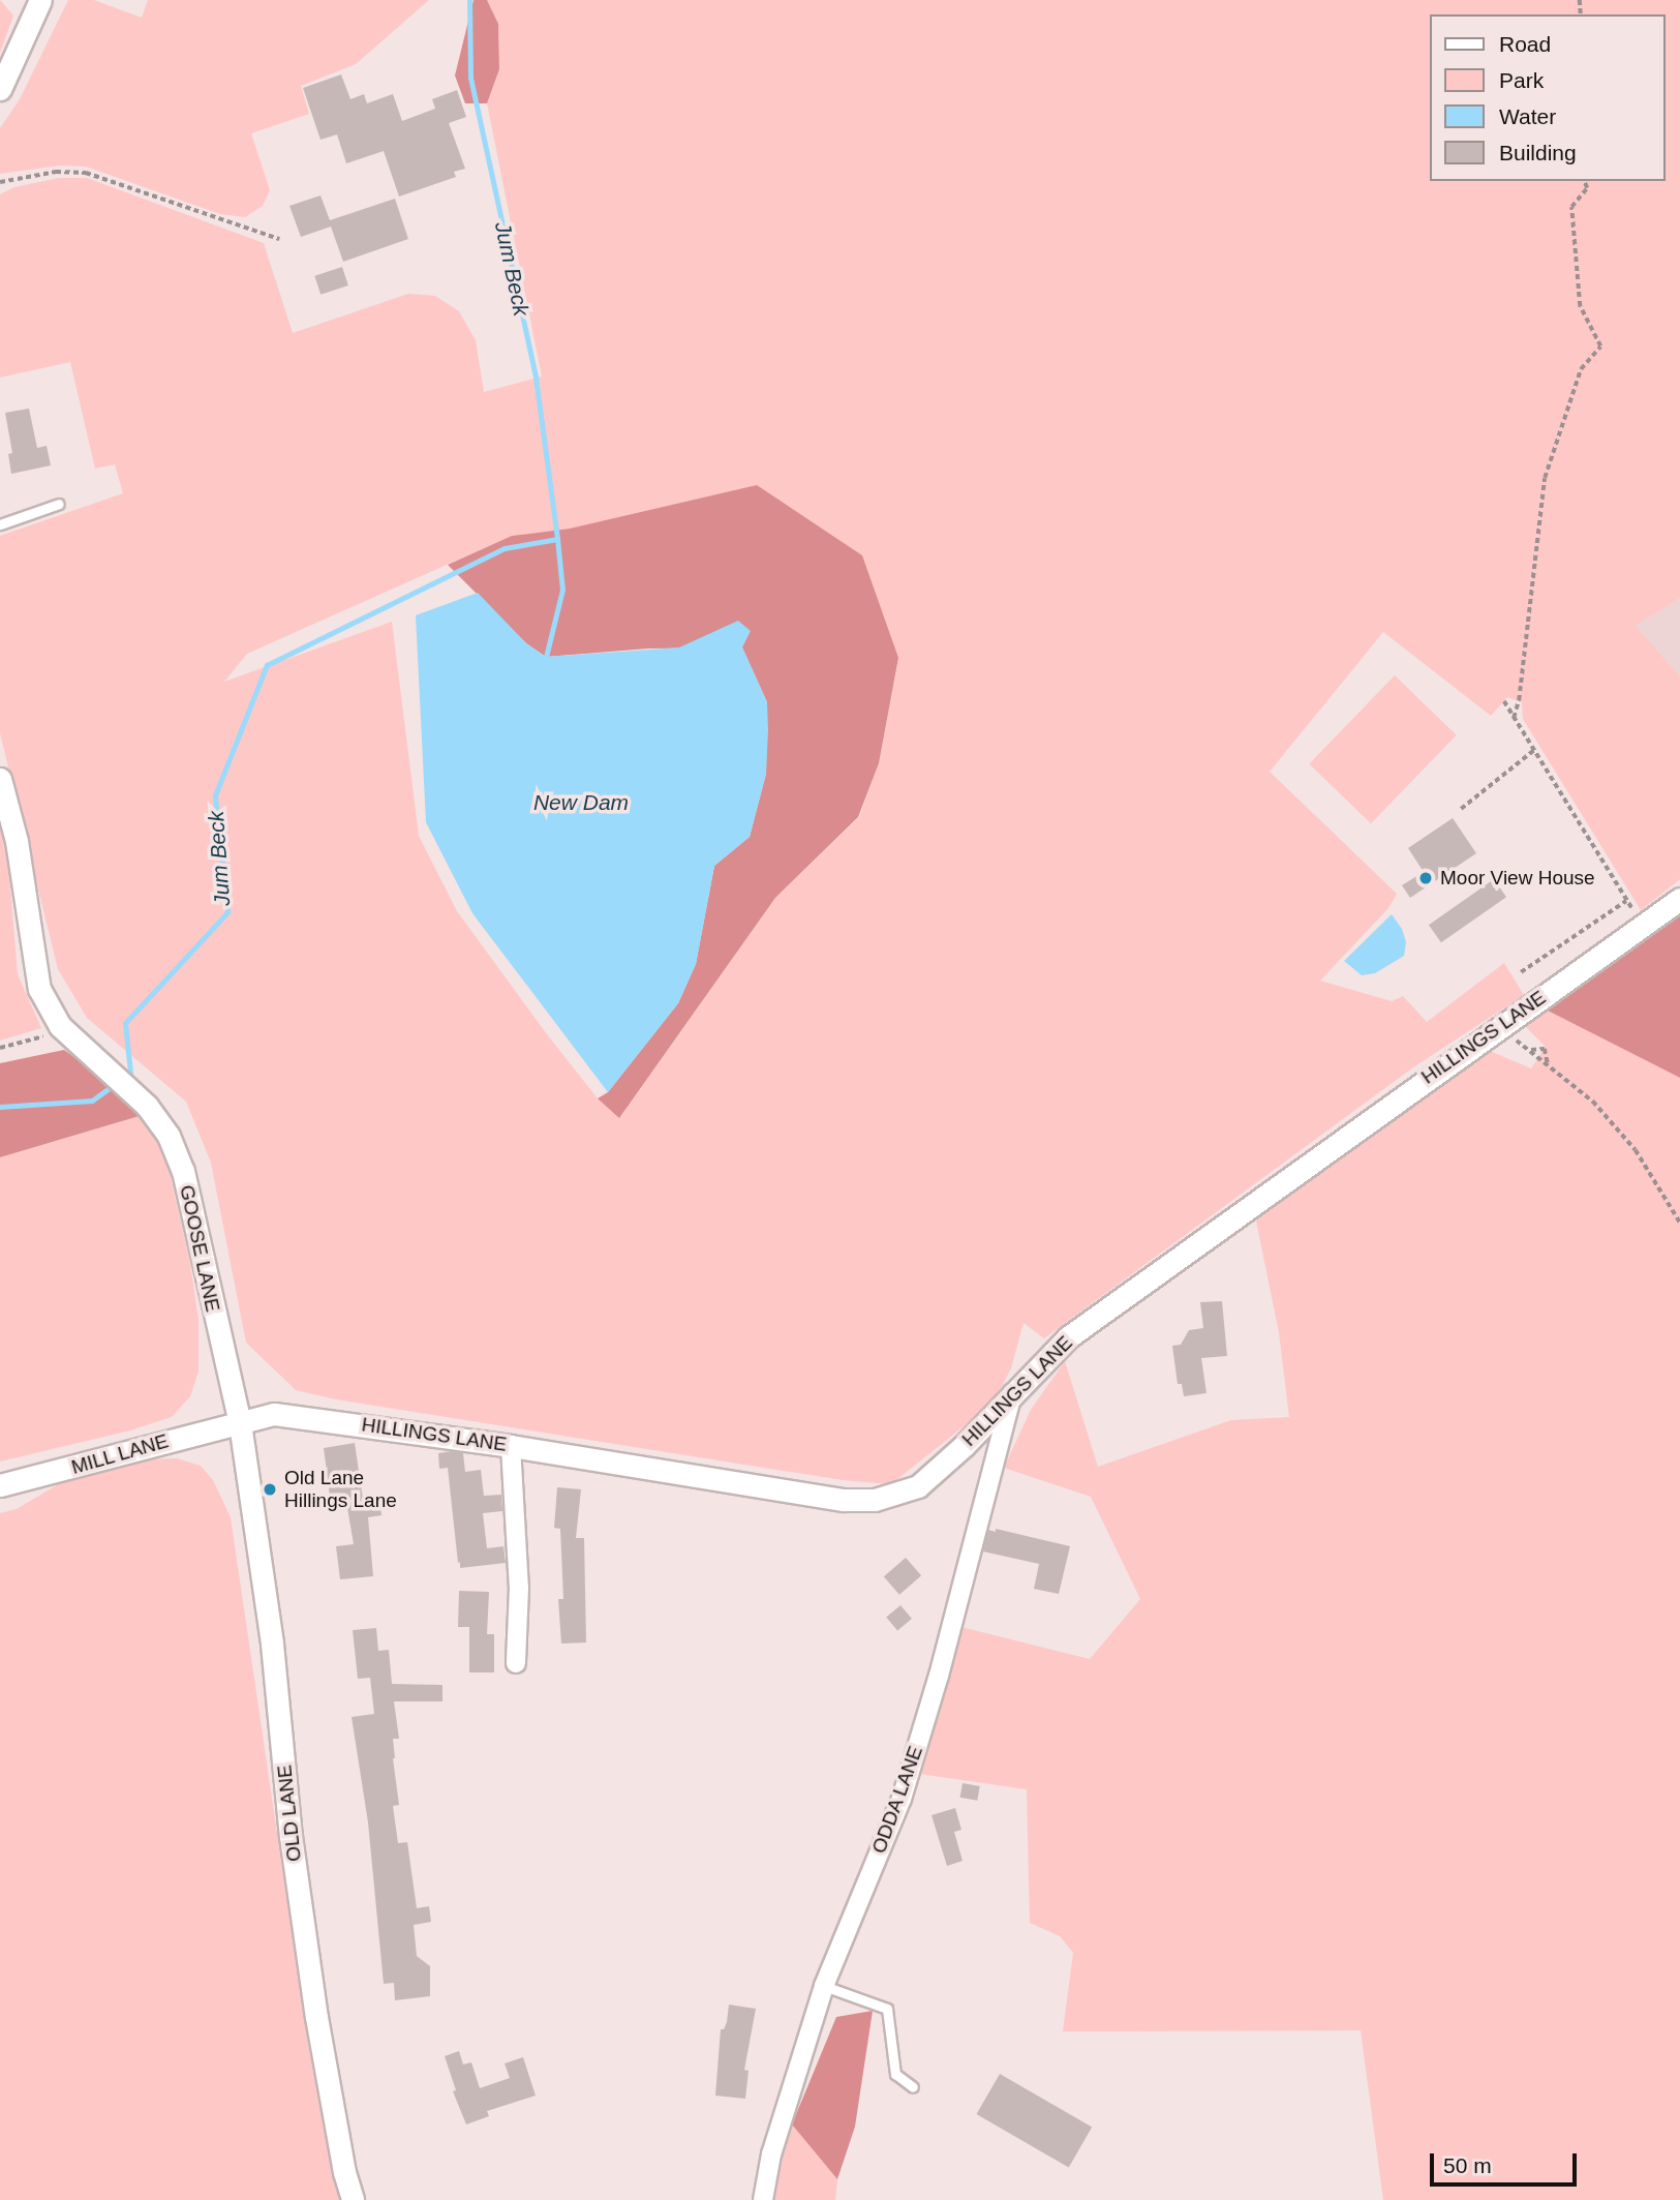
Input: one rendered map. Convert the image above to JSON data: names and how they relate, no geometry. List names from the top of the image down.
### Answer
{
  "streets": {
    "street": [
      "HILLINGS LANE",
      "GOOSE LANE",
      "MILL LANE",
      "ODDA LANE",
      "OLD LANE"
    ]
  },
  "crossings": [
    ["HILLINGS LANE", "GOOSE LANE"],
    ["HILLINGS LANE", "MILL LANE"],
    ["HILLINGS LANE", "ODDA LANE"],
    ["HILLINGS LANE", "OLD LANE"],
    ["GOOSE LANE", "MILL LANE"],
    ["GOOSE LANE", "OLD LANE"],
    ["MILL LANE", "OLD LANE"]
  ],
  "water": ["Jum Beck", "New Dam"],
  "places": ["Moor View House", "Old Lane Hillings Lane"],
  "legend": [
    "Road",
    "Park",
    "Water",
    "Building"
  ],
  "scale_bar": "50 m"
}
